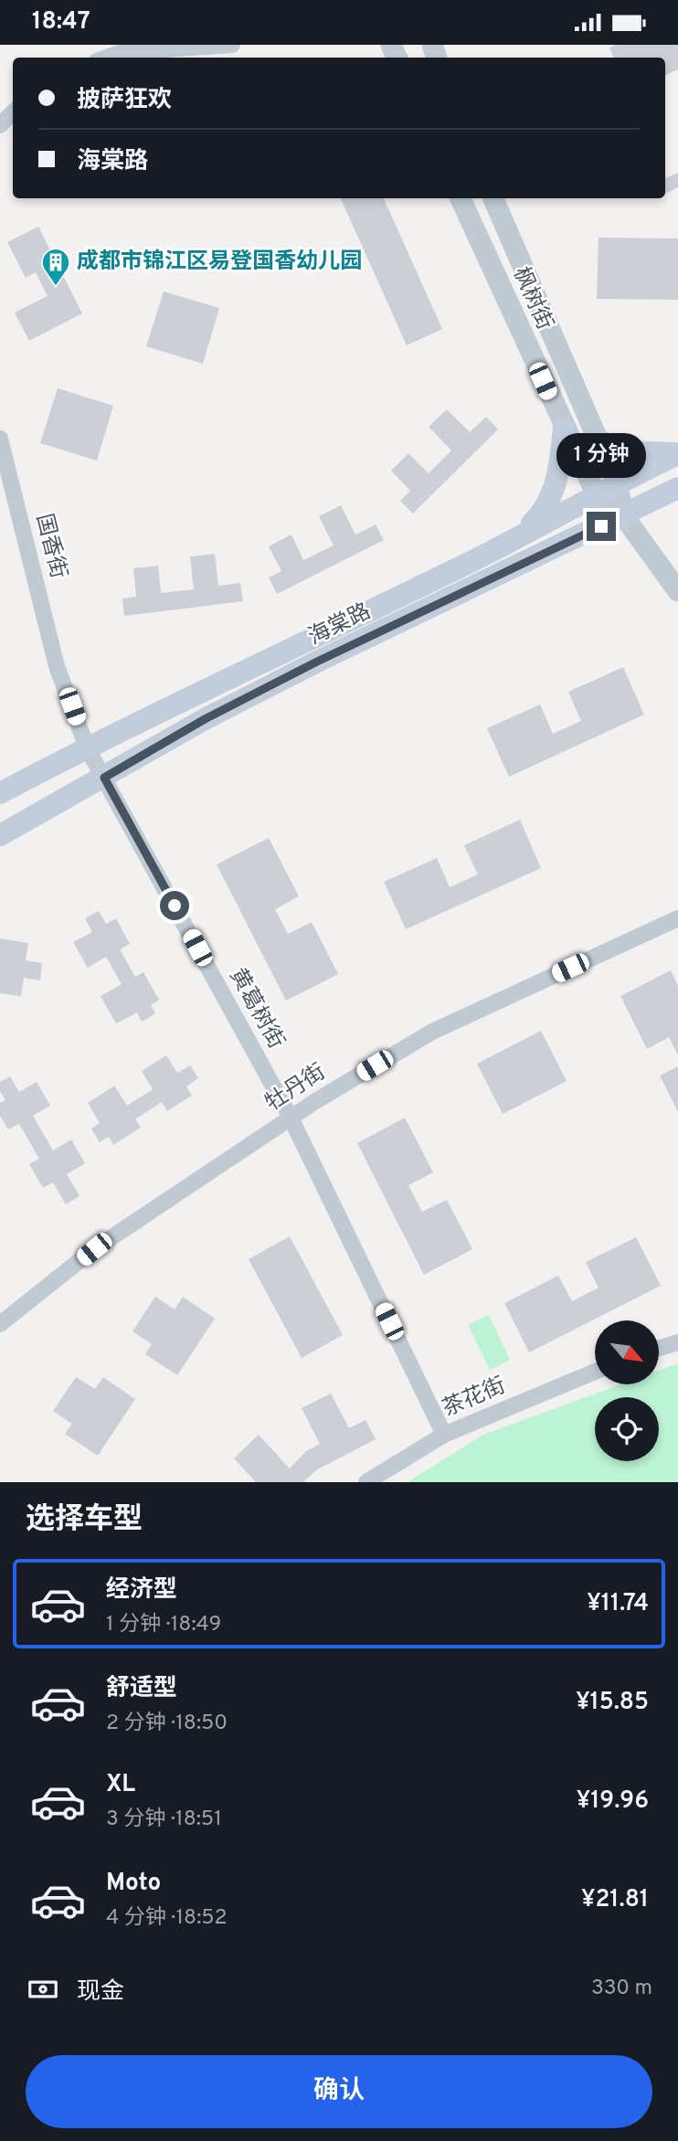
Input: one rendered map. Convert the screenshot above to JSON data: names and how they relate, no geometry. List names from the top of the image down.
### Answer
{
  "streets": {
    "main road": ["海棠路"],
    "street": [
      "枫树街",
      "国香街",
      "黄葛树街",
      "牡丹街",
      "茶花街"
    ]
  },
  "crossings": [
    ["枫树街", "海棠路"],
    ["国香街", "海棠路"],
    ["国香街", "黄葛树街"],
    ["海棠路", "黄葛树街"],
    ["黄葛树街", "牡丹街"],
    ["黄葛树街", "茶花街"]
  ],
  "places": {
    "building": ["成都市锦江区易登国香幼儿园"]
  },
  "north": "bottom right",
  "page": {
    "status": "18:47",
    "banner": ["披萨狂欢", "海棠路"],
    "bubble": "1 分钟",
    "heading": "选择车型",
    "list": [
      {
        "name": "经济型",
        "note": "1 分钟 · 18:49",
        "value": "¥11.74"
      },
      {
        "name": "舒适型",
        "note": "2 分钟 · 18:50",
        "value": "¥15.85"
      },
      {
        "name": "XL",
        "note": "3 分钟 · 18:51",
        "value": "¥19.96"
      },
      {
        "name": "Moto",
        "note": "4 分钟 · 18:52",
        "value": "¥21.81"
      }
    ],
    "pay": ["现金", "330 m"],
    "buttons": "确认"
  }
}
